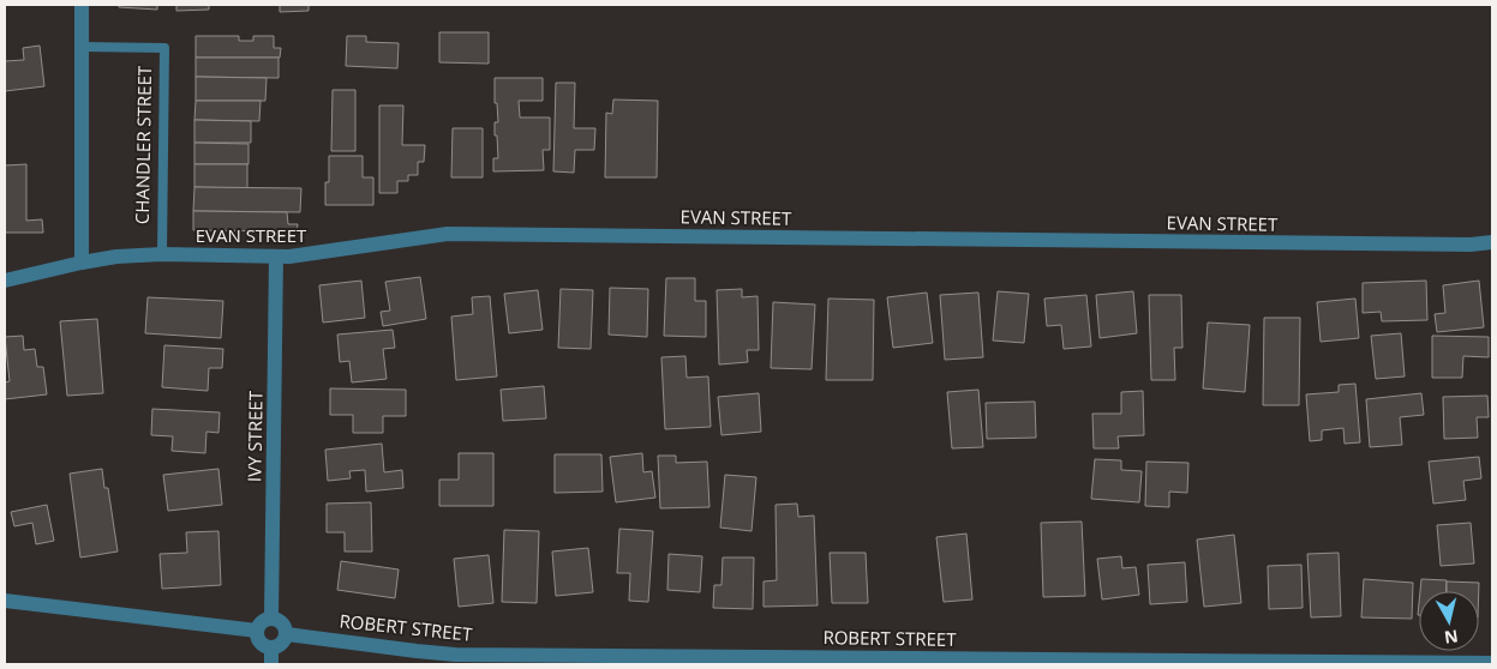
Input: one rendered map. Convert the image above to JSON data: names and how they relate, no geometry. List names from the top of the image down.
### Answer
{
  "streets": {
    "street": ["EVAN STREET", "IVY STREET", "ROBERT STREET"],
    "lane": ["CHANDLER STREET"]
  },
  "crossings": [
    ["CHANDLER STREET", "EVAN STREET"],
    ["EVAN STREET", "IVY STREET"],
    ["IVY STREET", "ROBERT STREET"]
  ],
  "north": "bottom"
}
